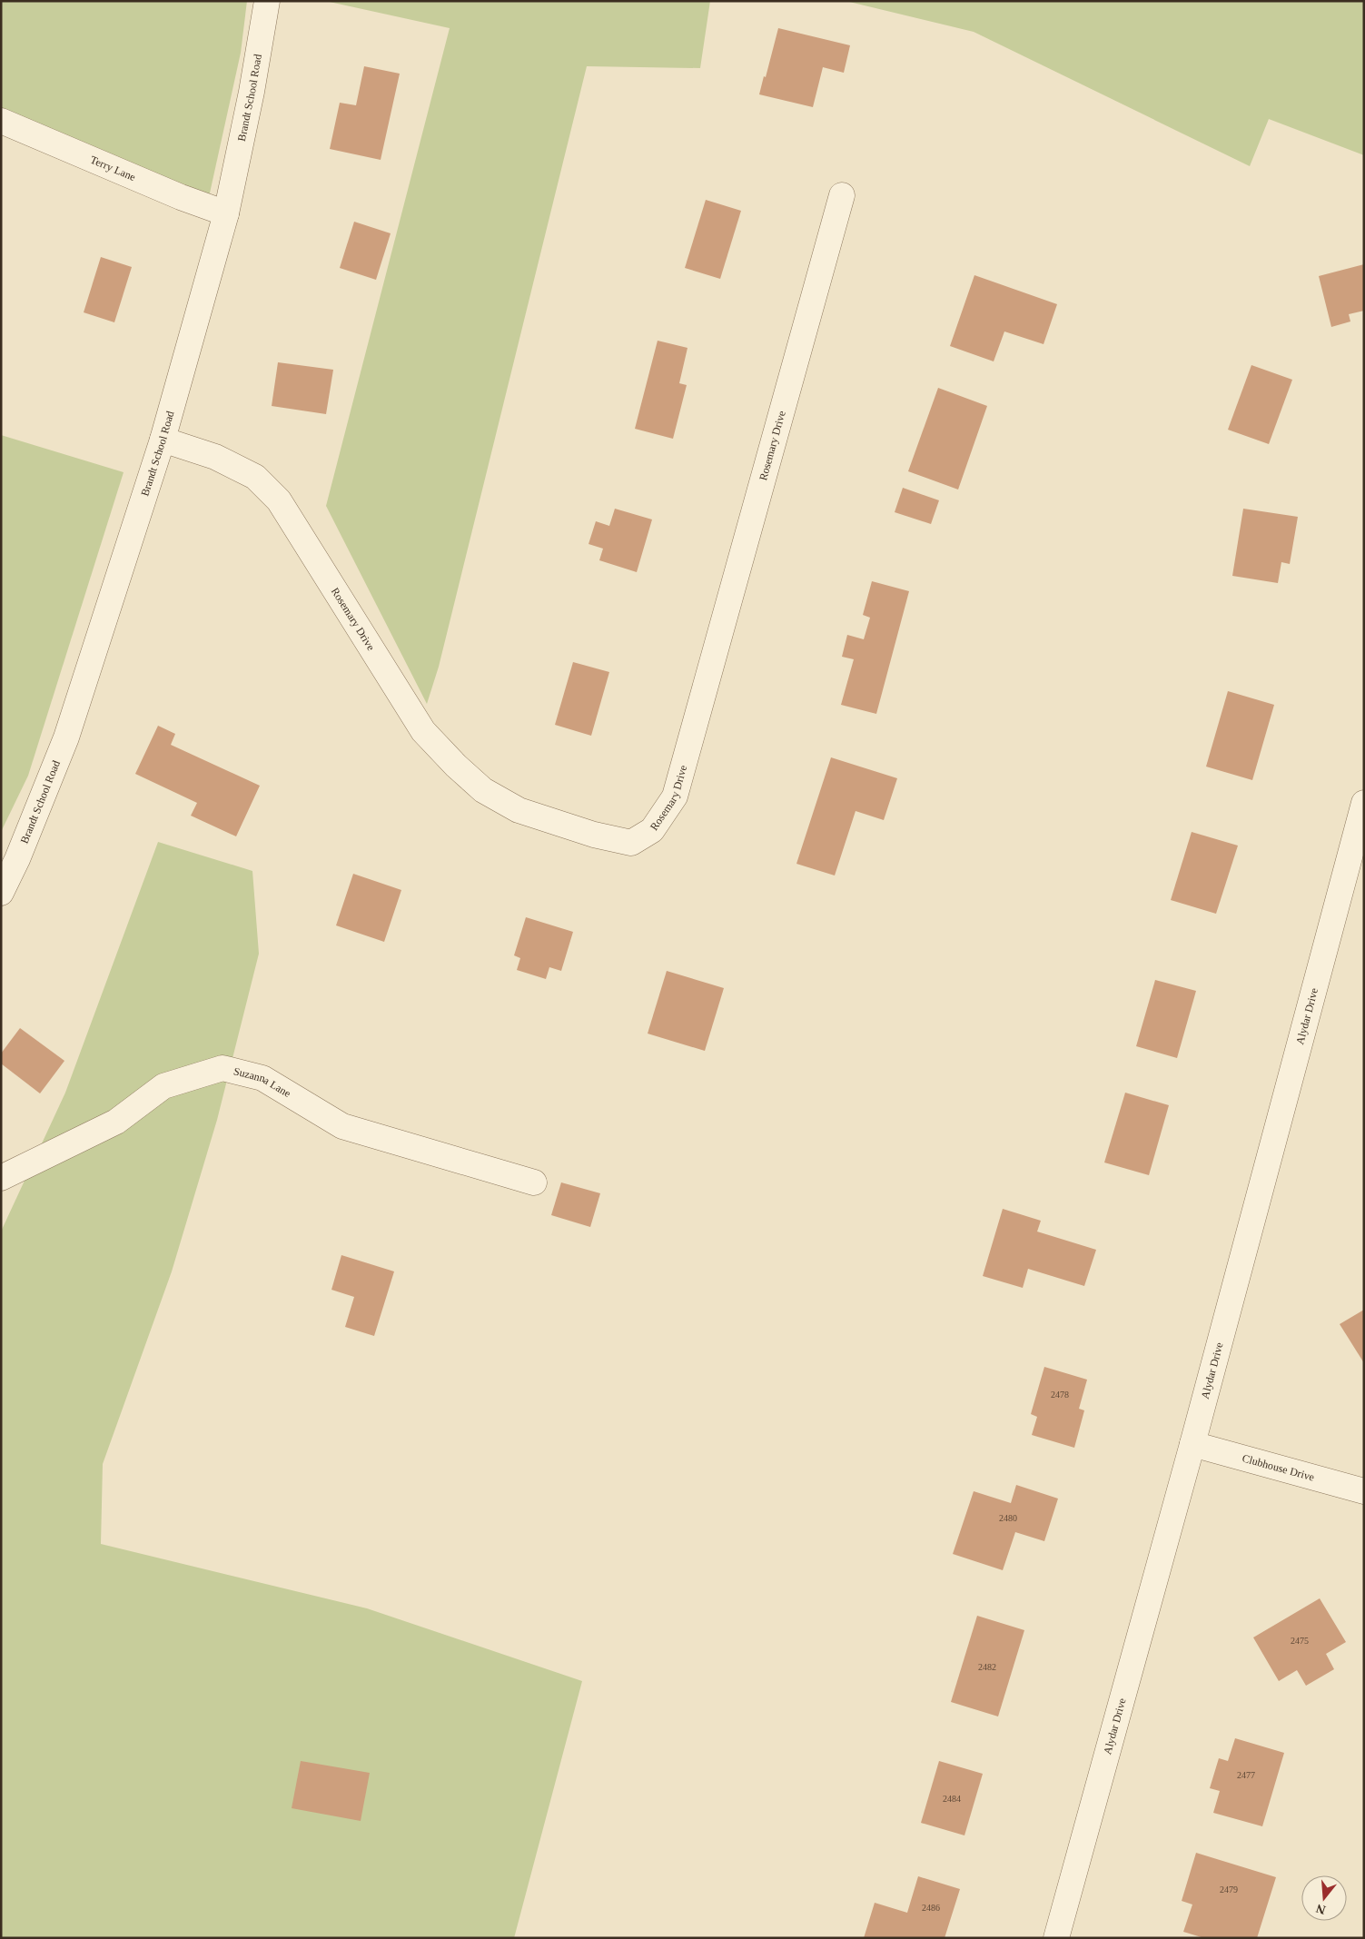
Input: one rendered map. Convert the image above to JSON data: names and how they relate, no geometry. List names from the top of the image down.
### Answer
{
  "streets": {
    "street": [
      "Brandt School Road",
      "Terry Lane",
      "Rosemary Drive",
      "Alydar Drive",
      "Suzanna Lane",
      "Clubhouse Drive"
    ]
  },
  "crossings": [
    ["Brandt School Road", "Terry Lane"],
    ["Brandt School Road", "Rosemary Drive"],
    ["Alydar Drive", "Clubhouse Drive"]
  ],
  "house_numbers": [
    "2478",
    "2480",
    "2475",
    "2482",
    "2477",
    "2484",
    "2479",
    "2486"
  ],
  "north": "bottom"
}
